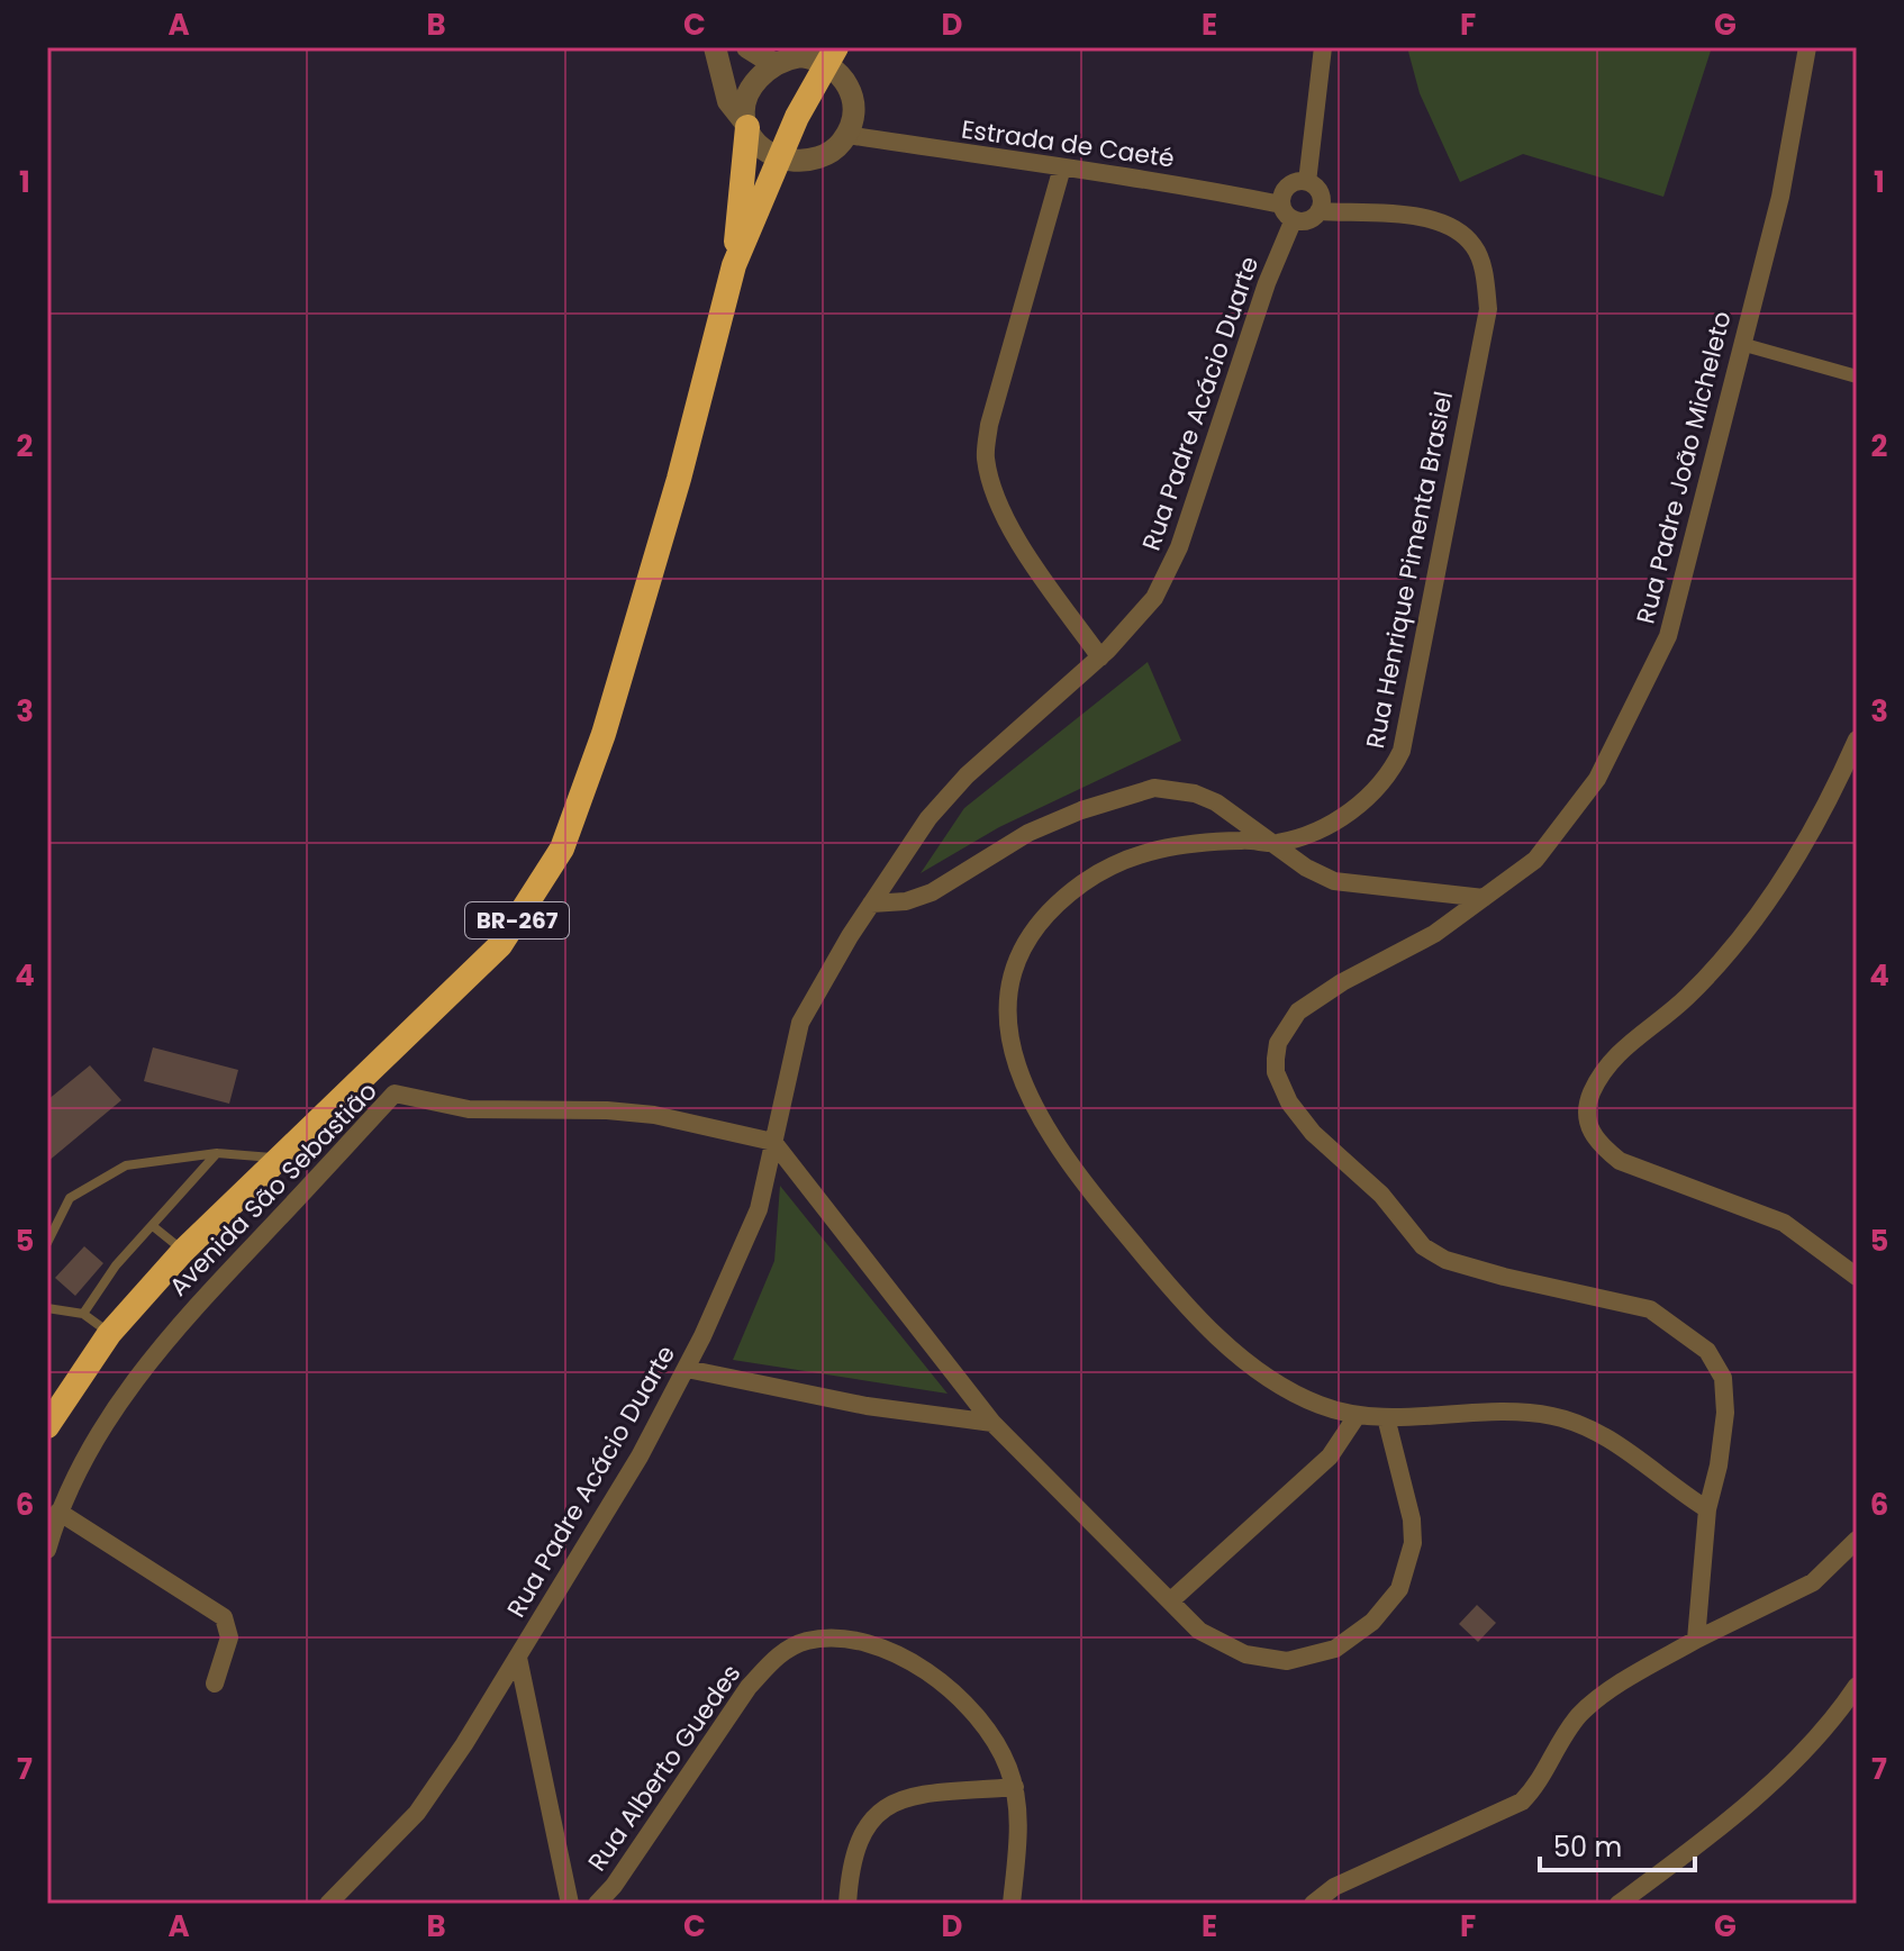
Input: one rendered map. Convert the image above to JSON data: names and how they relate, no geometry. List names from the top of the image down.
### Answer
{
  "streets": {
    "highway": ["BR-267"],
    "street": [
      "Estrada de Caeté",
      "Rua Padre Acácio Duarte",
      "Rua Padre João Micheleto",
      "Rua Henrique Pimenta Brasiel",
      "Avenida São Sebastião",
      "Rua Alberto Guedes"
    ]
  },
  "crossings": [
    ["Estrada de Caeté", "Rua Padre Acácio Duarte"],
    ["Estrada de Caeté", "Rua Henrique Pimenta Brasiel"],
    ["Rua Padre Acácio Duarte", "Rua Henrique Pimenta Brasiel"],
    ["Rua Padre Acácio Duarte", "Avenida São Sebastião"],
    ["Rua Padre João Micheleto", "Rua Henrique Pimenta Brasiel"]
  ],
  "scale_bar": "50 m",
  "grid": {
    "columns": [
      "A",
      "B",
      "C",
      "D",
      "E",
      "F",
      "G"
    ],
    "rows": [
      "1",
      "2",
      "3",
      "4",
      "5",
      "6",
      "7"
    ]
  }
}
